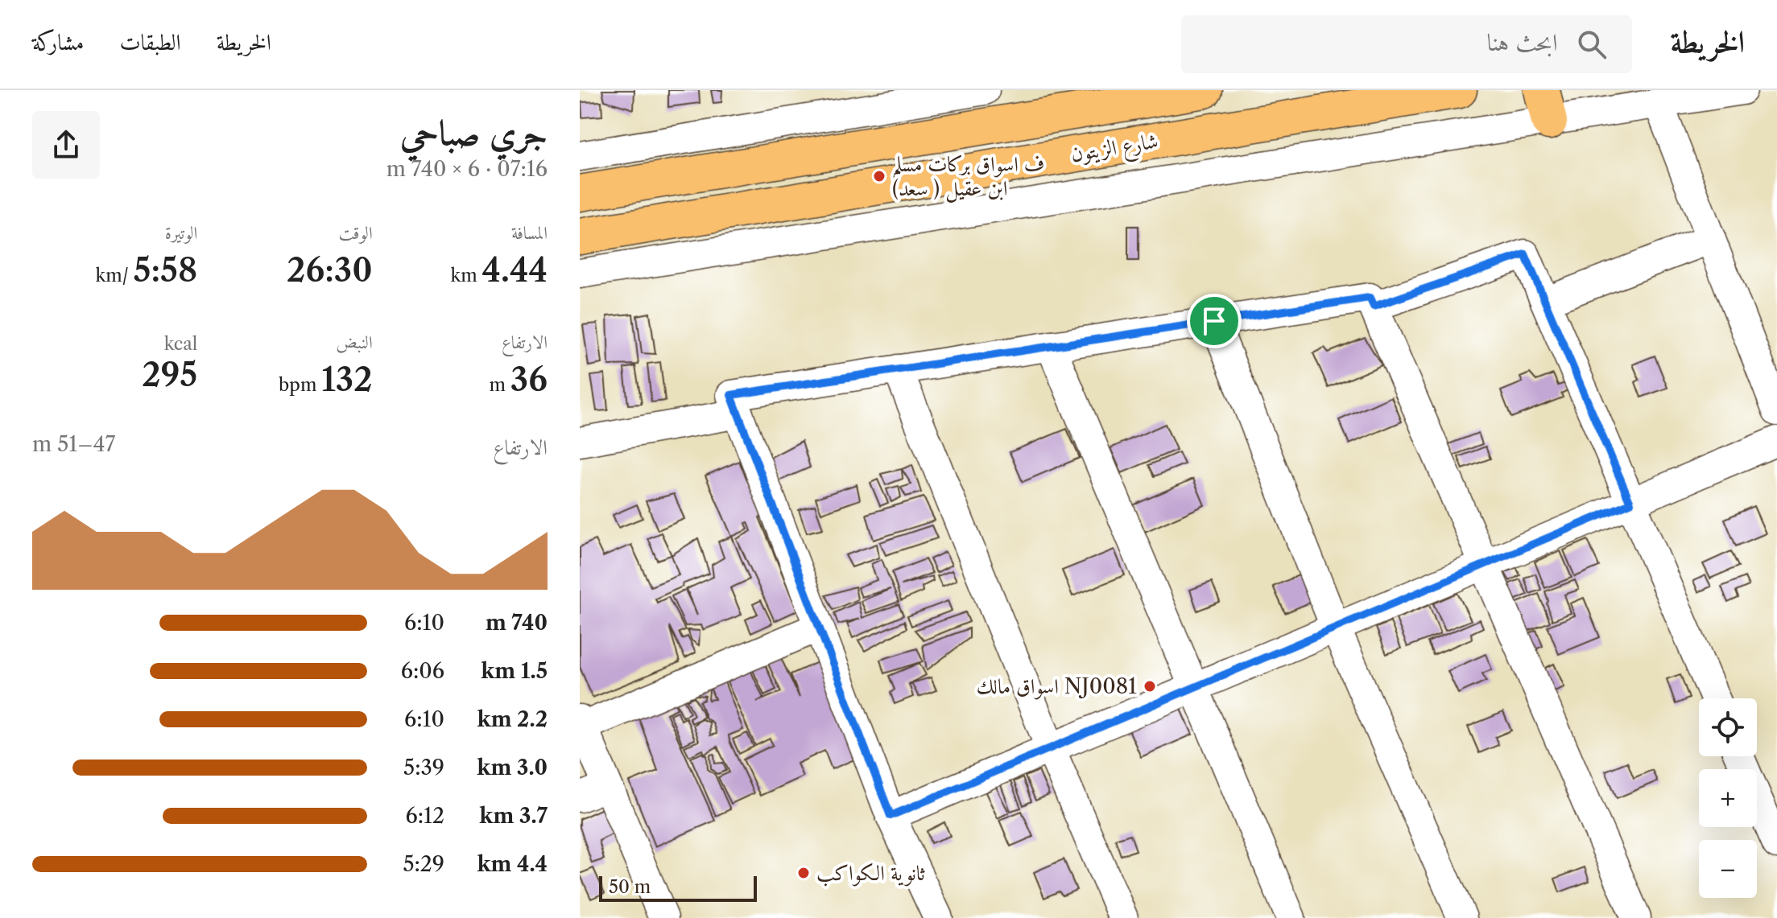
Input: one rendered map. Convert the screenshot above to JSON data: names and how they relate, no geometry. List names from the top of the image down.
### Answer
{
  "streets": {
    "main road": ["شارع الزيتون"]
  },
  "places": ["ف اسواق بركات مسلم ابن عقيل ( سعد)", "اسواق مالك NJ0081", "ثانوية الكواكب"],
  "scale_bar": "50 m",
  "page": {
    "header": "الخريطة",
    "search": "ابحث هنا",
    "nav": ["الخريطة", "الطبقات", "مشاركة"],
    "heading": ["جري صباحي", "07:16 · 6 × 740 m"],
    "stats": [
      ["المسافة", "4.44 km"],
      ["الوقت", "26:30"],
      ["الوتيرة", "5:58 /km"],
      ["الارتفاع", "36 m"],
      ["النبض", "132 bpm"],
      ["kcal", "295"]
    ],
    "chart": ["الارتفاع", "47–51 m"],
    "list": [
      {
        "name": "740 m",
        "note": "6:10"
      },
      {
        "name": "1.5 km",
        "note": "6:06"
      },
      {
        "name": "2.2 km",
        "note": "6:10"
      },
      {
        "name": "3.0 km",
        "note": "5:39"
      },
      {
        "name": "3.7 km",
        "note": "6:12"
      },
      {
        "name": "4.4 km",
        "note": "5:29"
      }
    ],
    "map_buttons": ["+", "−"],
    "scale": "50 m"
  }
}
